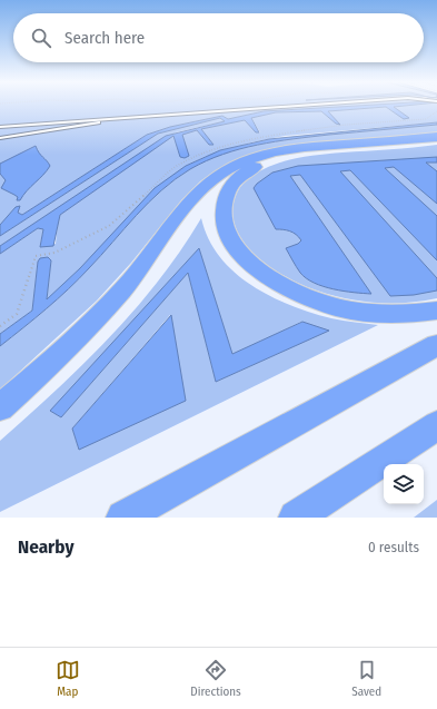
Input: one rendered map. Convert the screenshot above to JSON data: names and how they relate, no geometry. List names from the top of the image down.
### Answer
{
  "page": {
    "search": "Search here",
    "heading": ["Nearby", "0 results"],
    "nav": ["Map", "Directions", "Saved"]
  }
}
